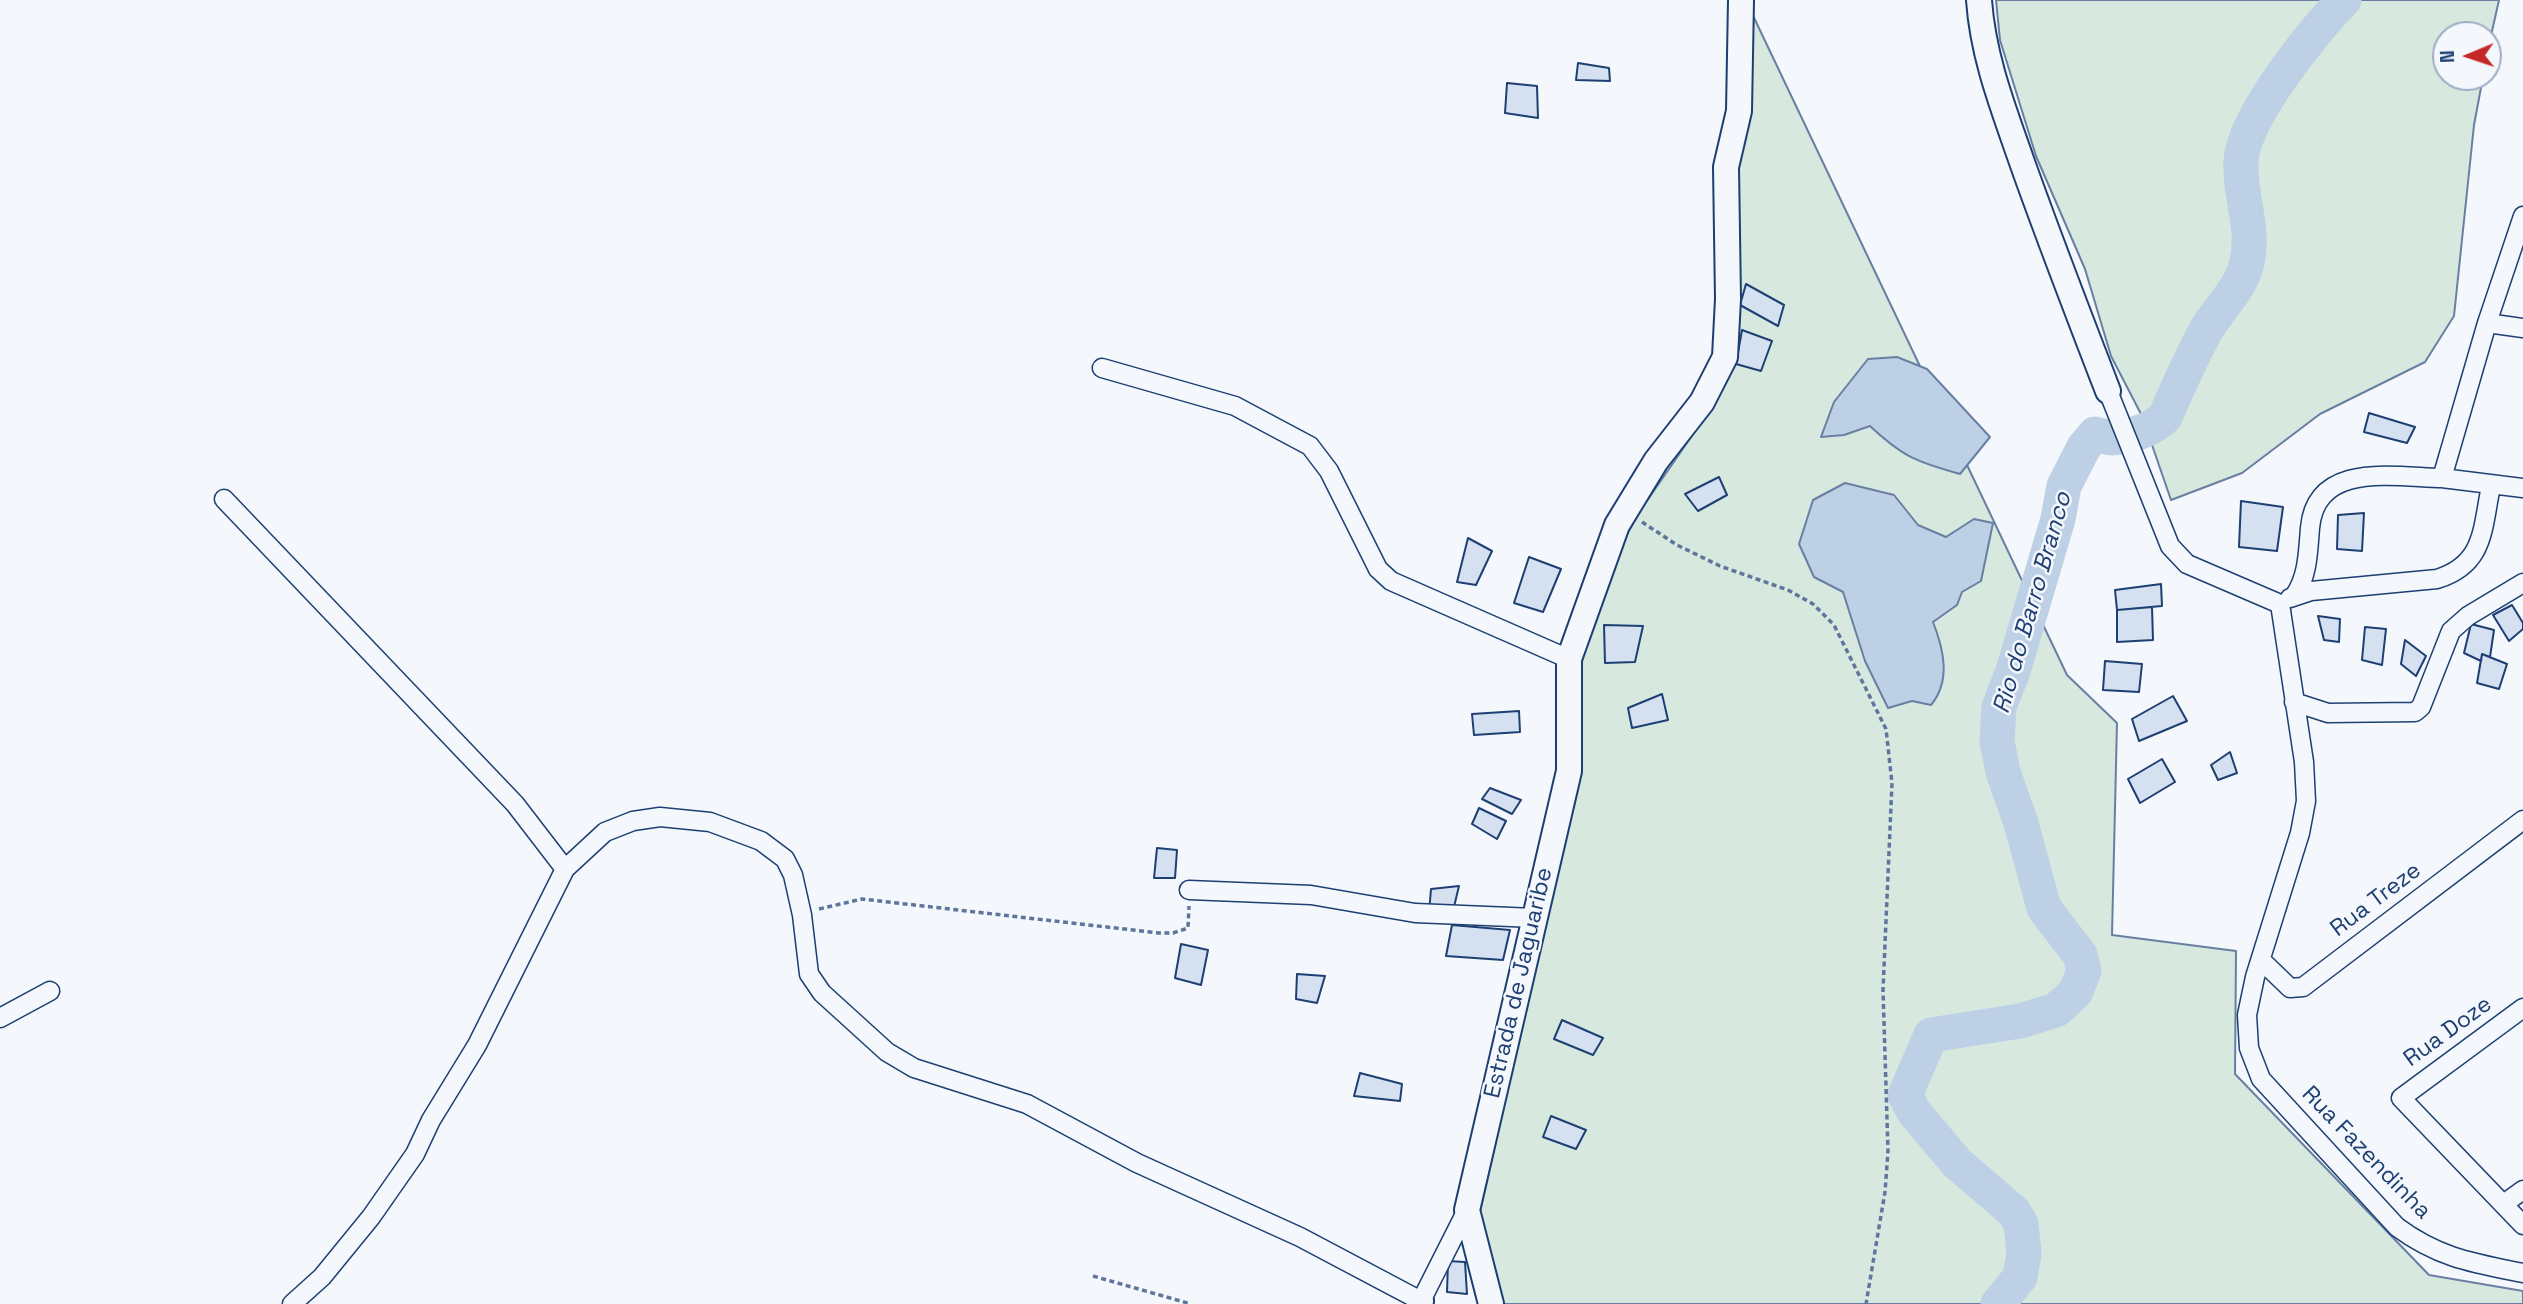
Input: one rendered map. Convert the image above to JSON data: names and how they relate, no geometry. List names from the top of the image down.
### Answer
{
  "streets": {
    "street": [
      "Rua Treze",
      "Estrada de Jaguaribe",
      "Rua Doze",
      "Rua Fazendinha"
    ]
  },
  "crossings": [
    ["Rua Treze", "Rua Fazendinha"]
  ],
  "water": ["Rio do Barro Branco"],
  "north": "left"
}
